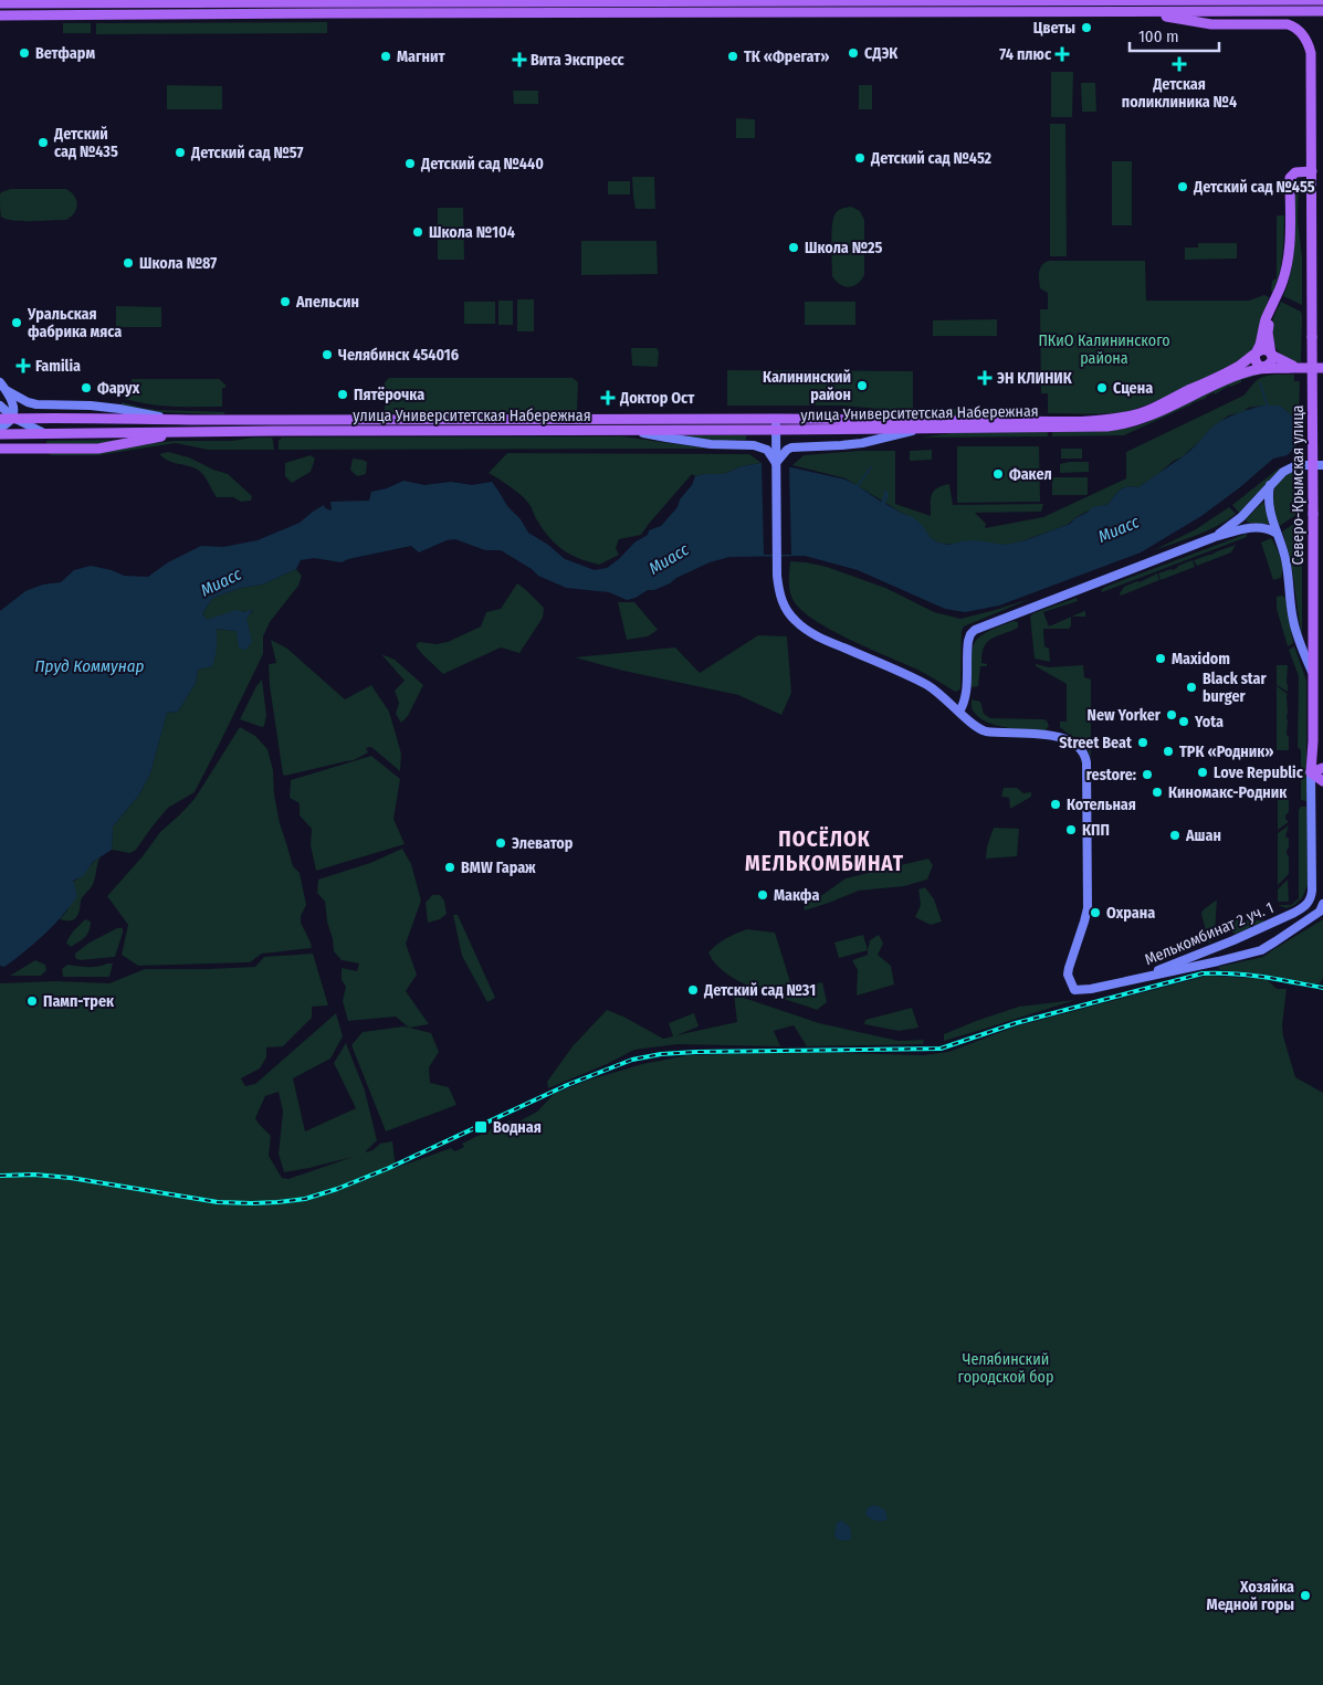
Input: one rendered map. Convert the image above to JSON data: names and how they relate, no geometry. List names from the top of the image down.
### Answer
{
  "streets": {
    "main road": ["улица Университетская Набережная", "Северо-Крымская улица"],
    "street": ["Мелькомбинат 2 уч. 1"]
  },
  "crossings": [
    ["Северо-Крымская улица", "Мелькомбинат 2 уч. 1"]
  ],
  "districts": ["ПОСЁЛОК МЕЛЬКОМБИНАТ"],
  "water": ["Миасс", "Пруд Коммунар"],
  "parks": ["ПКиО Калининского района", "Челябинский городской бор"],
  "places": {
    "other": [
      "Цветы",
      "Ветфарм",
      "СДЭК",
      "Магнит",
      "ТК «Фрегат»",
      "Детский сад №435",
      "Детский сад №57",
      "Детский сад №452",
      "Детский сад №440",
      "Детский сад №455",
      "Школа №104",
      "Школа №25",
      "Школа №87",
      "Апельсин",
      "Уральская фабрика мяса",
      "Челябинск 454016",
      "Калининский район",
      "Фарух",
      "Сцена",
      "Пятёрочка",
      "Факел",
      "Maxidom",
      "Black star burger",
      "New Yorker",
      "Yota",
      "Street Beat",
      "ТРК «Родник»",
      "Love Republic",
      "restore:",
      "Киномакс-Родник",
      "Котельная",
      "КПП",
      "Ашан",
      "Элеватор",
      "BMW Гараж",
      "Макфа",
      "Охрана",
      "Детский сад №31",
      "Памп-трек",
      "Хозяйка Медной горы"
    ],
    "health": [
      "74 плюс",
      "Вита Экспресс",
      "Детская поликлиника №4",
      "Familia",
      "ЭН КЛИНИК",
      "Доктор Ост"
    ],
    "transit": ["Водная"]
  },
  "scale_bar": "100 m"
}
